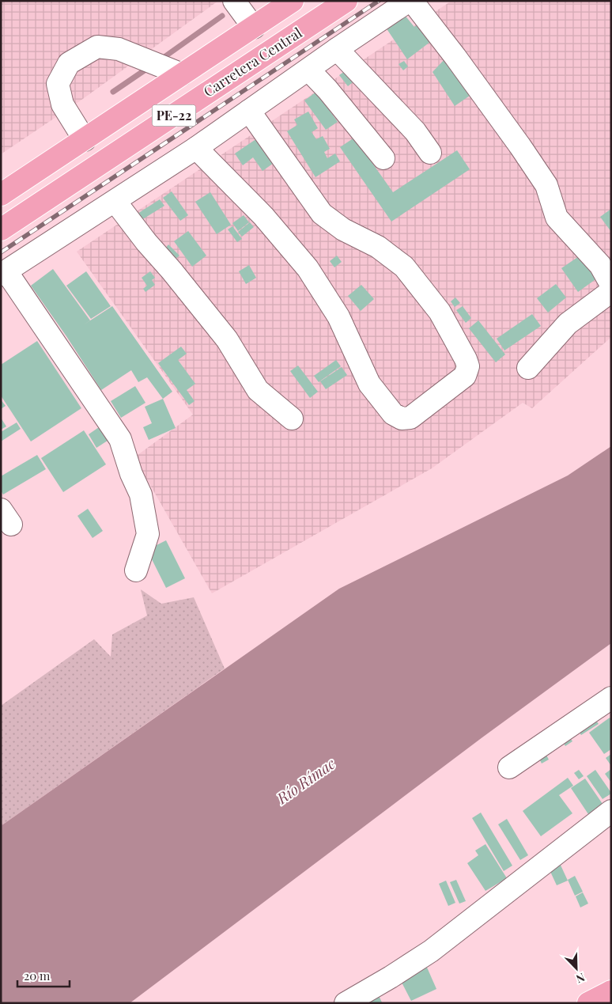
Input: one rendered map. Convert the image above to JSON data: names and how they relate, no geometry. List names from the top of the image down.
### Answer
{
  "streets": {
    "highway": ["Carretera Central", "PE-22"]
  },
  "water": ["Río Rímac"],
  "scale_bar": "20 m",
  "north": "bottom right"
}
